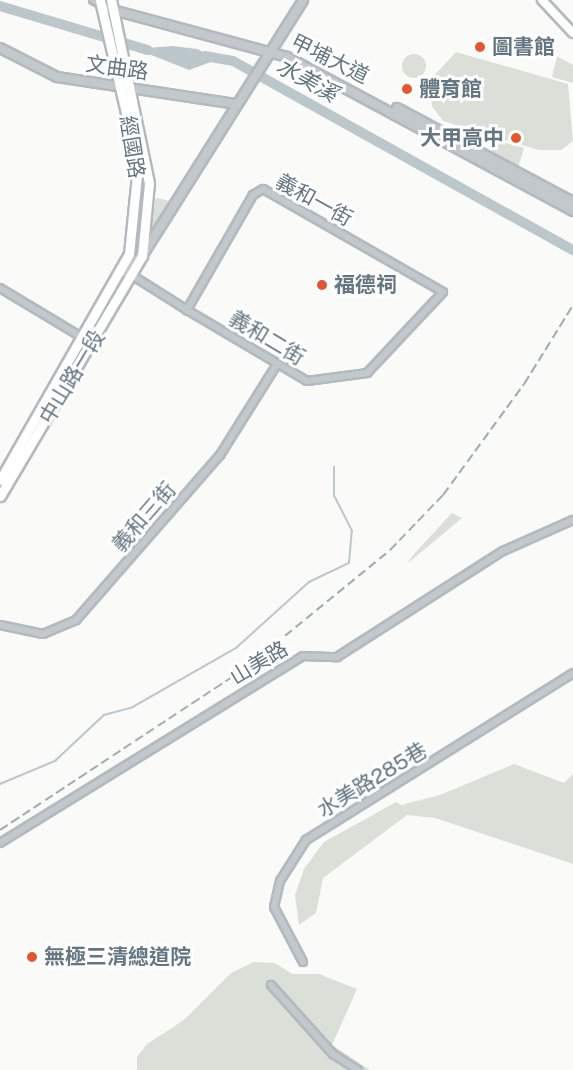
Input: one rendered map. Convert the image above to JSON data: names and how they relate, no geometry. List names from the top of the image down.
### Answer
{
  "streets": {
    "main road": ["經國路", "中山路一段"],
    "street": [
      "甲埔大道",
      "文曲路",
      "義和一街",
      "義和二街",
      "義和三街",
      "山美路",
      "水美路285巷"
    ]
  },
  "crossings": [
    ["甲埔大道", "經國路"],
    ["甲埔大道", "中山路一段"],
    ["文曲路", "經國路"],
    ["文曲路", "中山路一段"],
    ["經國路", "義和二街"],
    ["經國路", "中山路一段"],
    ["義和一街", "義和二街"],
    ["義和二街", "中山路一段"],
    ["義和二街", "義和三街"]
  ],
  "water": ["水美溪"],
  "places": [
    "圖書館",
    "體育館",
    "大甲高中",
    "福德祠",
    "無極三清總道院"
  ]
}
